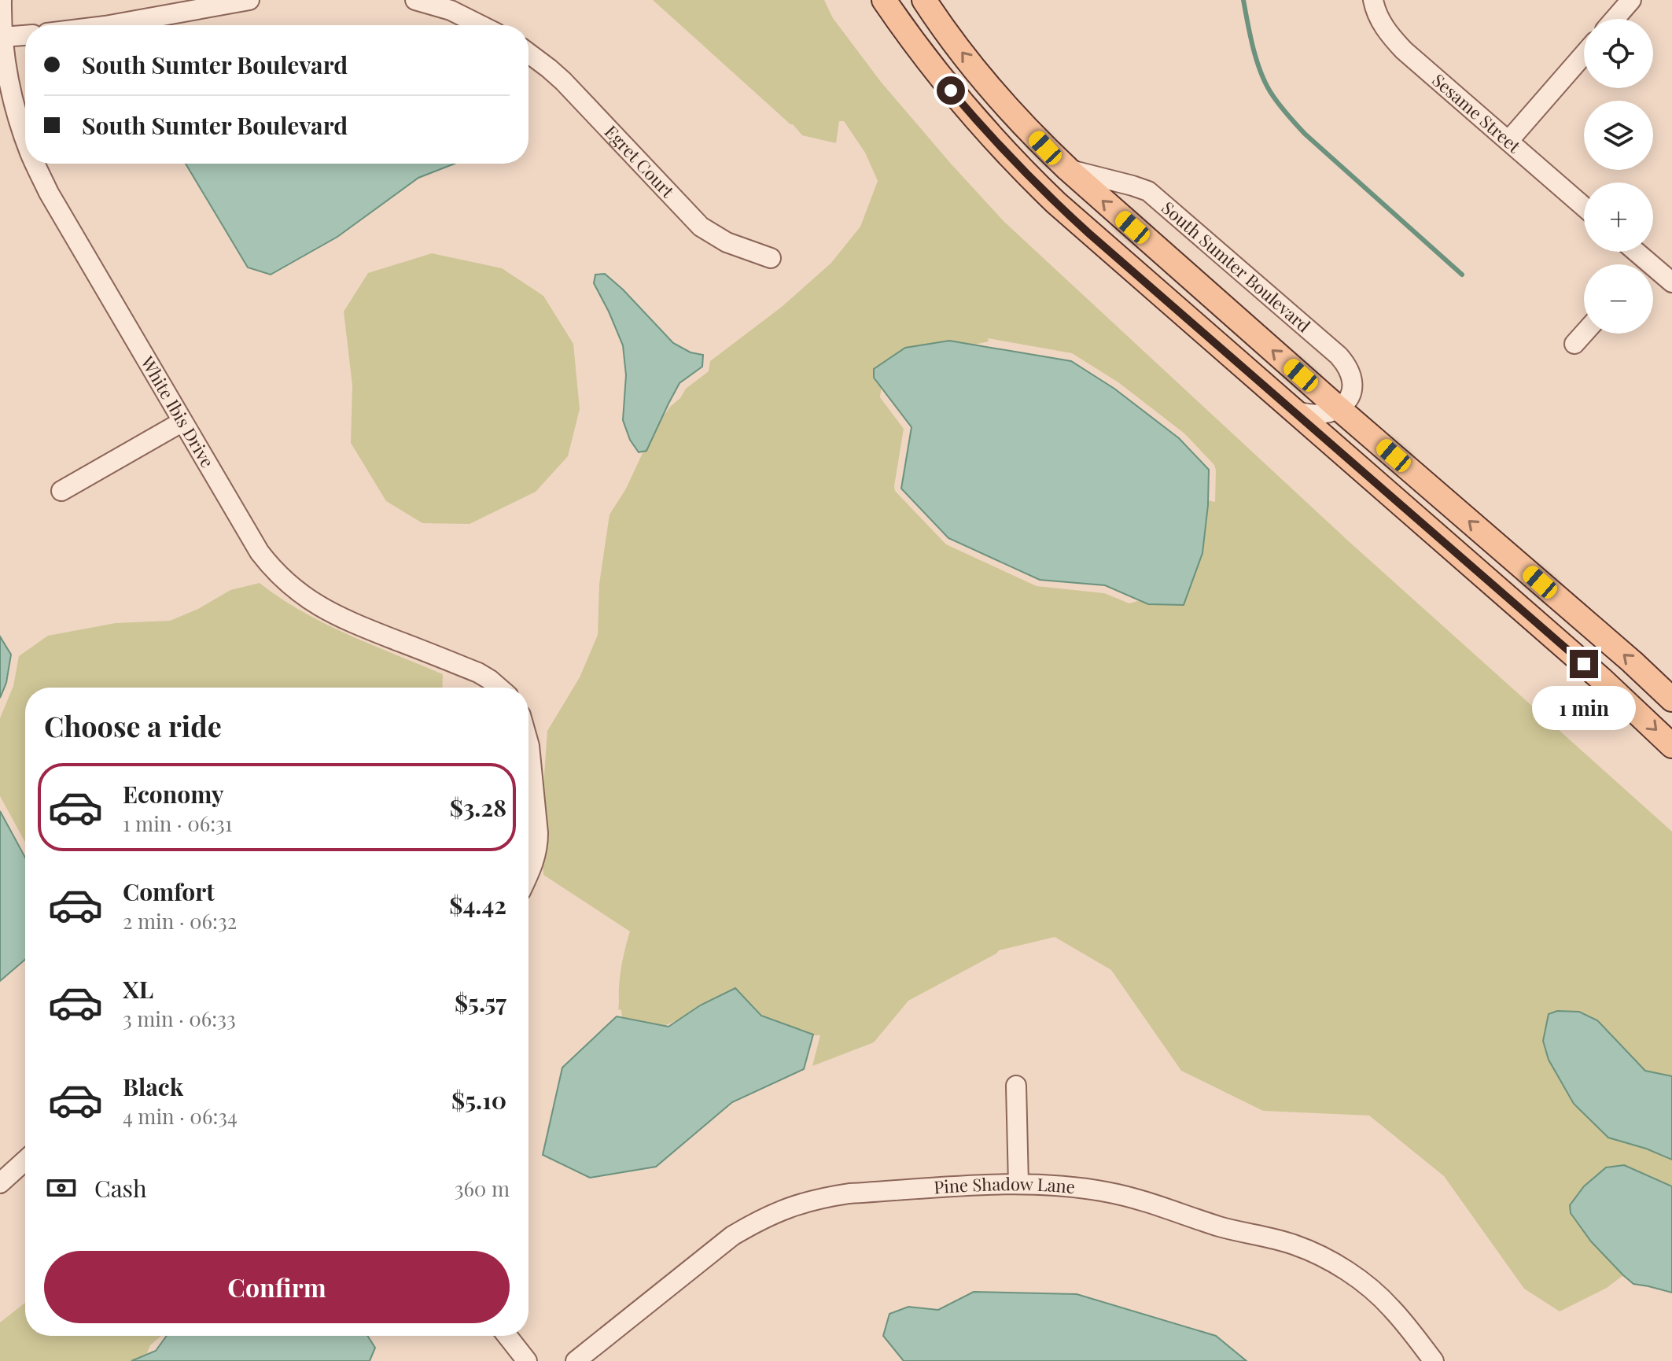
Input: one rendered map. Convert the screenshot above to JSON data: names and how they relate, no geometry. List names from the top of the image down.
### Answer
{
  "streets": {
    "main road": ["South Sumter Boulevard"],
    "street": [
      "Sesame Street",
      "Egret Court",
      "White Ibis Drive",
      "Pine Shadow Lane"
    ]
  },
  "page": {
    "map_buttons": ["+", "−"],
    "banner": ["South Sumter Boulevard", "South Sumter Boulevard"],
    "bubble": "1 min",
    "heading": "Choose a ride",
    "list": [
      {
        "name": "Economy",
        "note": "1 min · 06:31",
        "value": "$3.28"
      },
      {
        "name": "Comfort",
        "note": "2 min · 06:32",
        "value": "$4.42"
      },
      {
        "name": "XL",
        "note": "3 min · 06:33",
        "value": "$5.57"
      },
      {
        "name": "Black",
        "note": "4 min · 06:34",
        "value": "$5.10"
      }
    ],
    "pay": ["Cash", "360 m"],
    "buttons": "Confirm"
  }
}
